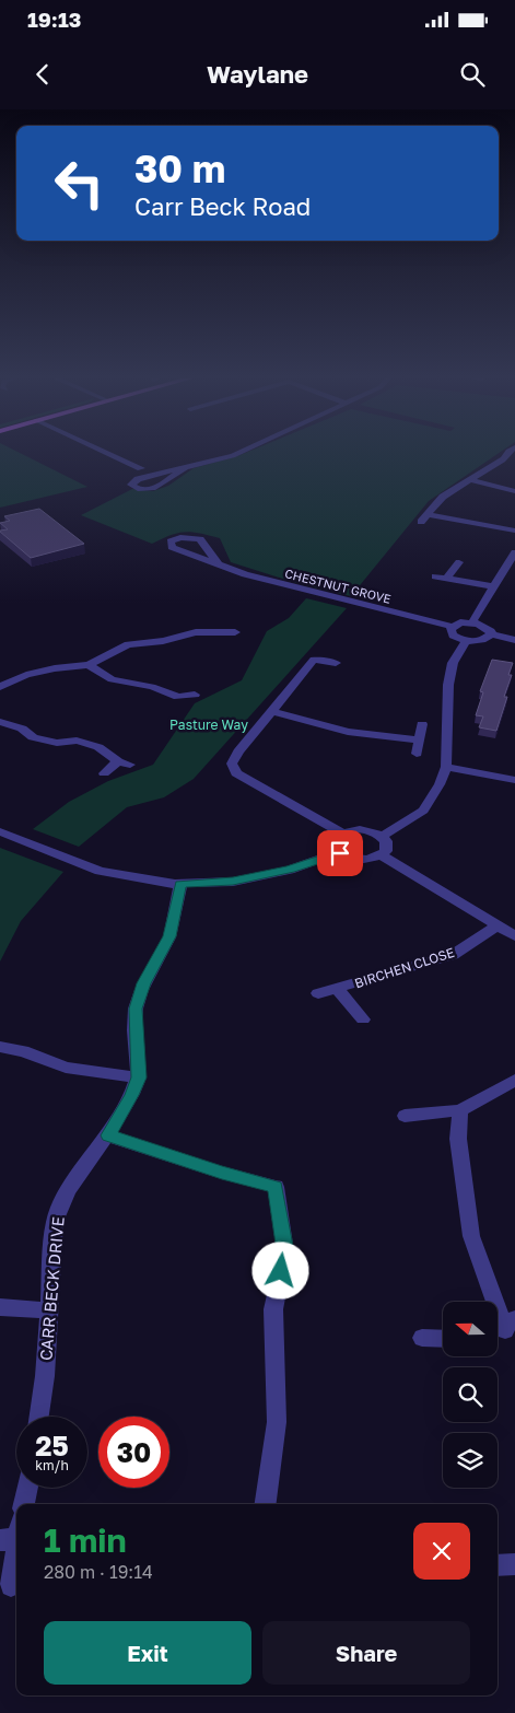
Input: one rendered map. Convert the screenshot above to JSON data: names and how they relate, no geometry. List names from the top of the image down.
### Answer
{
  "streets": {
    "street": ["CHESTNUT GROVE", "BIRCHEN CLOSE", "CARR BECK DRIVE"]
  },
  "parks": ["Pasture Way"],
  "north": "left",
  "page": {
    "status": "19:13",
    "header": "Waylane",
    "turn": ["30 m", "Carr Beck Road"],
    "speed": "25 km/h",
    "limit": "30",
    "heading": ["1 min", "280 m · 19:14"],
    "buttons": ["Exit", "Share"]
  }
}
